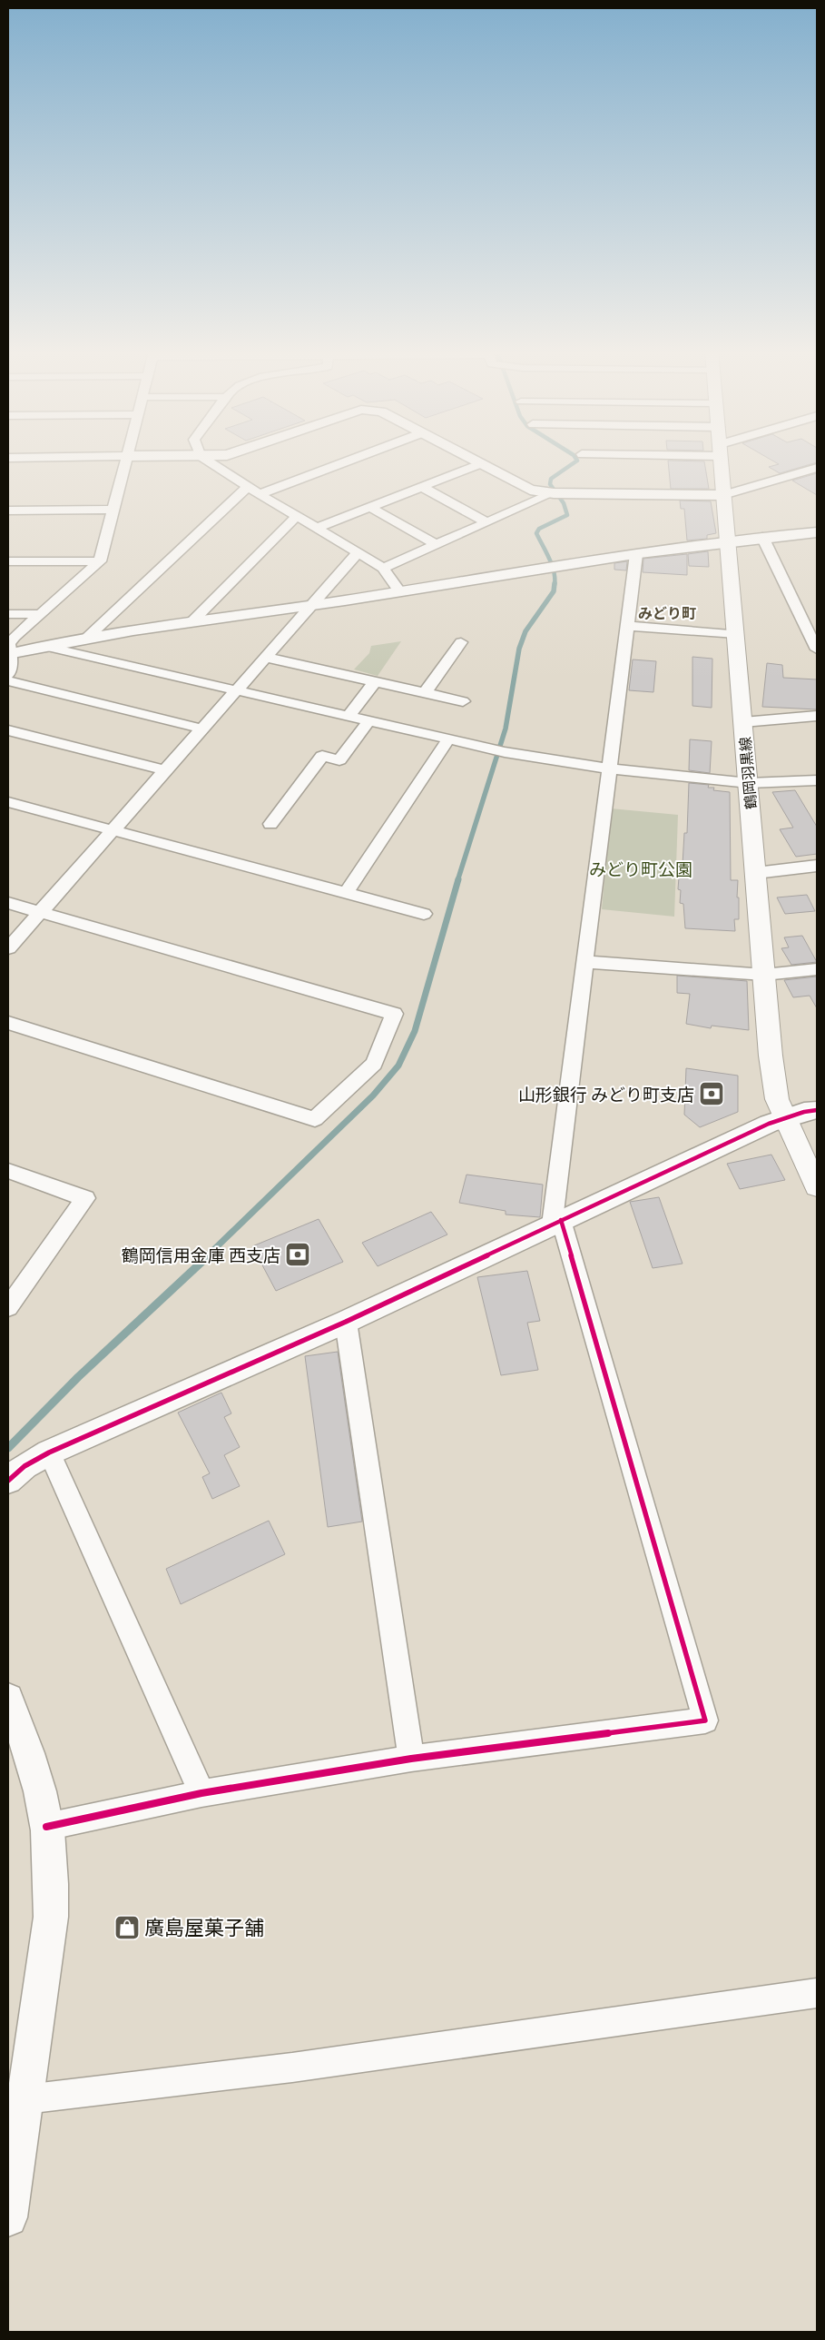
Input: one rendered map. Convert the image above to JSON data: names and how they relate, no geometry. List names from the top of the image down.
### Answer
{
  "streets": {
    "main road": ["鶴岡羽黒線"]
  },
  "districts": ["みどり町"],
  "parks": ["みどり町公園"],
  "places": {
    "bank": ["山形銀行 みどり町支店", "鶴岡信用金庫 西支店"],
    "shop": ["廣島屋菓子舗"]
  }
}
